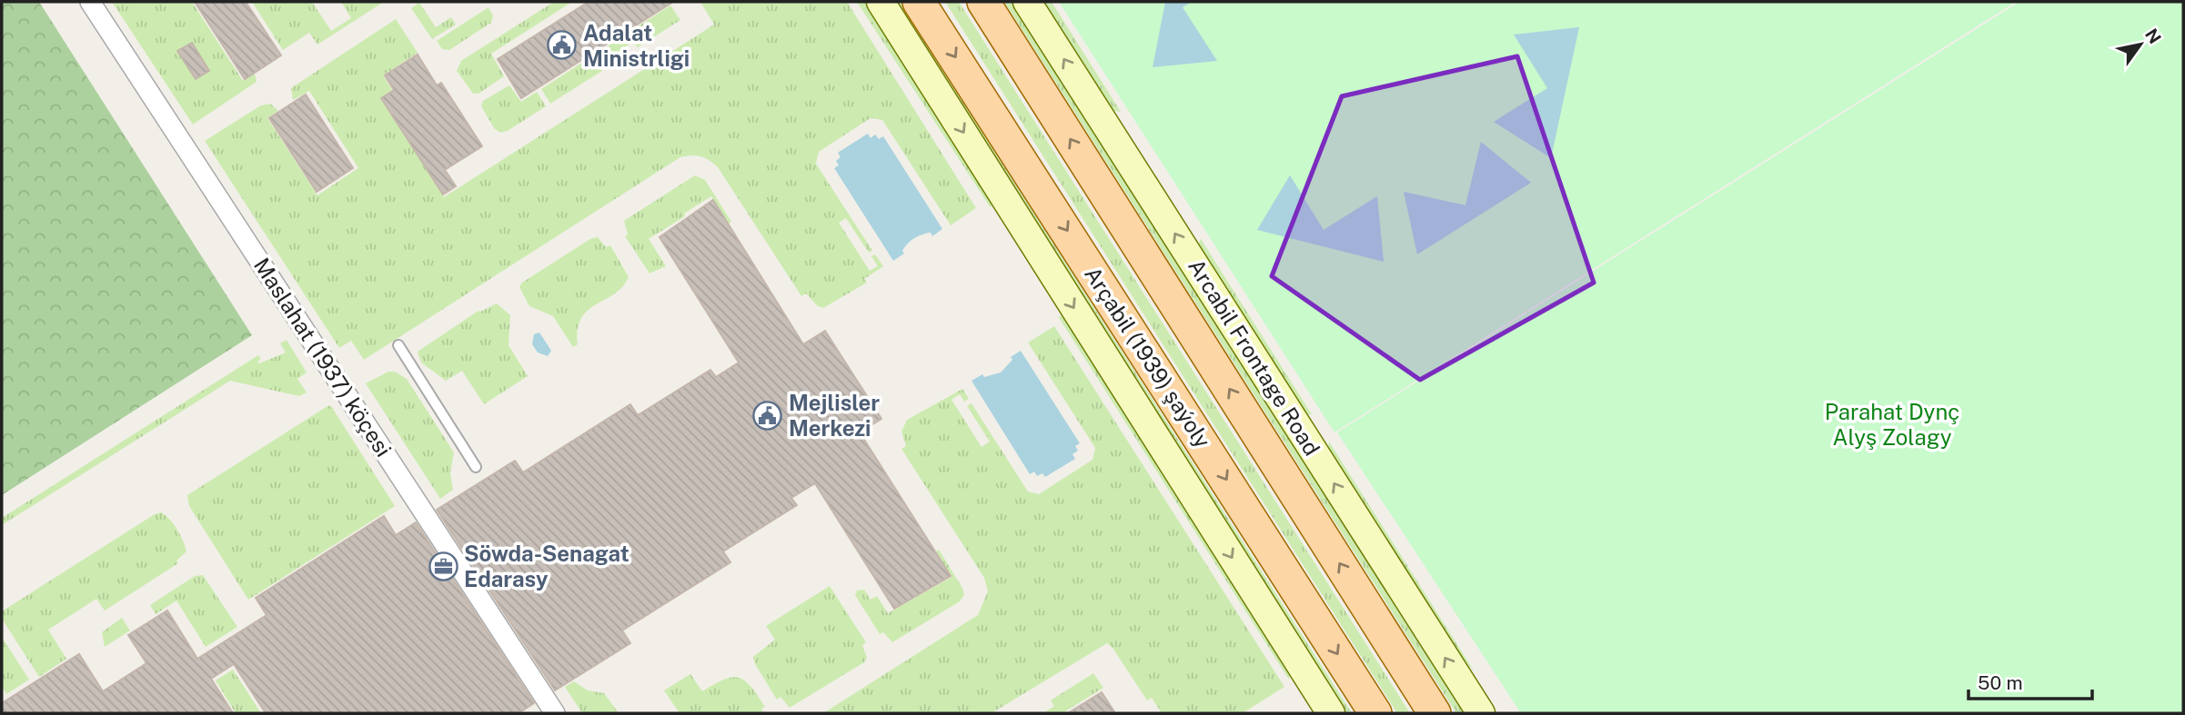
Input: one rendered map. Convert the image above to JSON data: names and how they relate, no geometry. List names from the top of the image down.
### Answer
{
  "streets": {
    "main road": ["Arçabil (1939) şaýoly"],
    "street": ["Maslahat (1937) köçesi", "Arcabil Frontage Road"]
  },
  "parks": ["Parahat Dynç Alyş Zolagy"],
  "places": {
    "public building": ["Adalat Ministrligi", "Mejlisler Merkezi"],
    "office": ["Söwda-Senagat Edarasy"]
  },
  "scale_bar": "50 m",
  "north": "top right"
}
